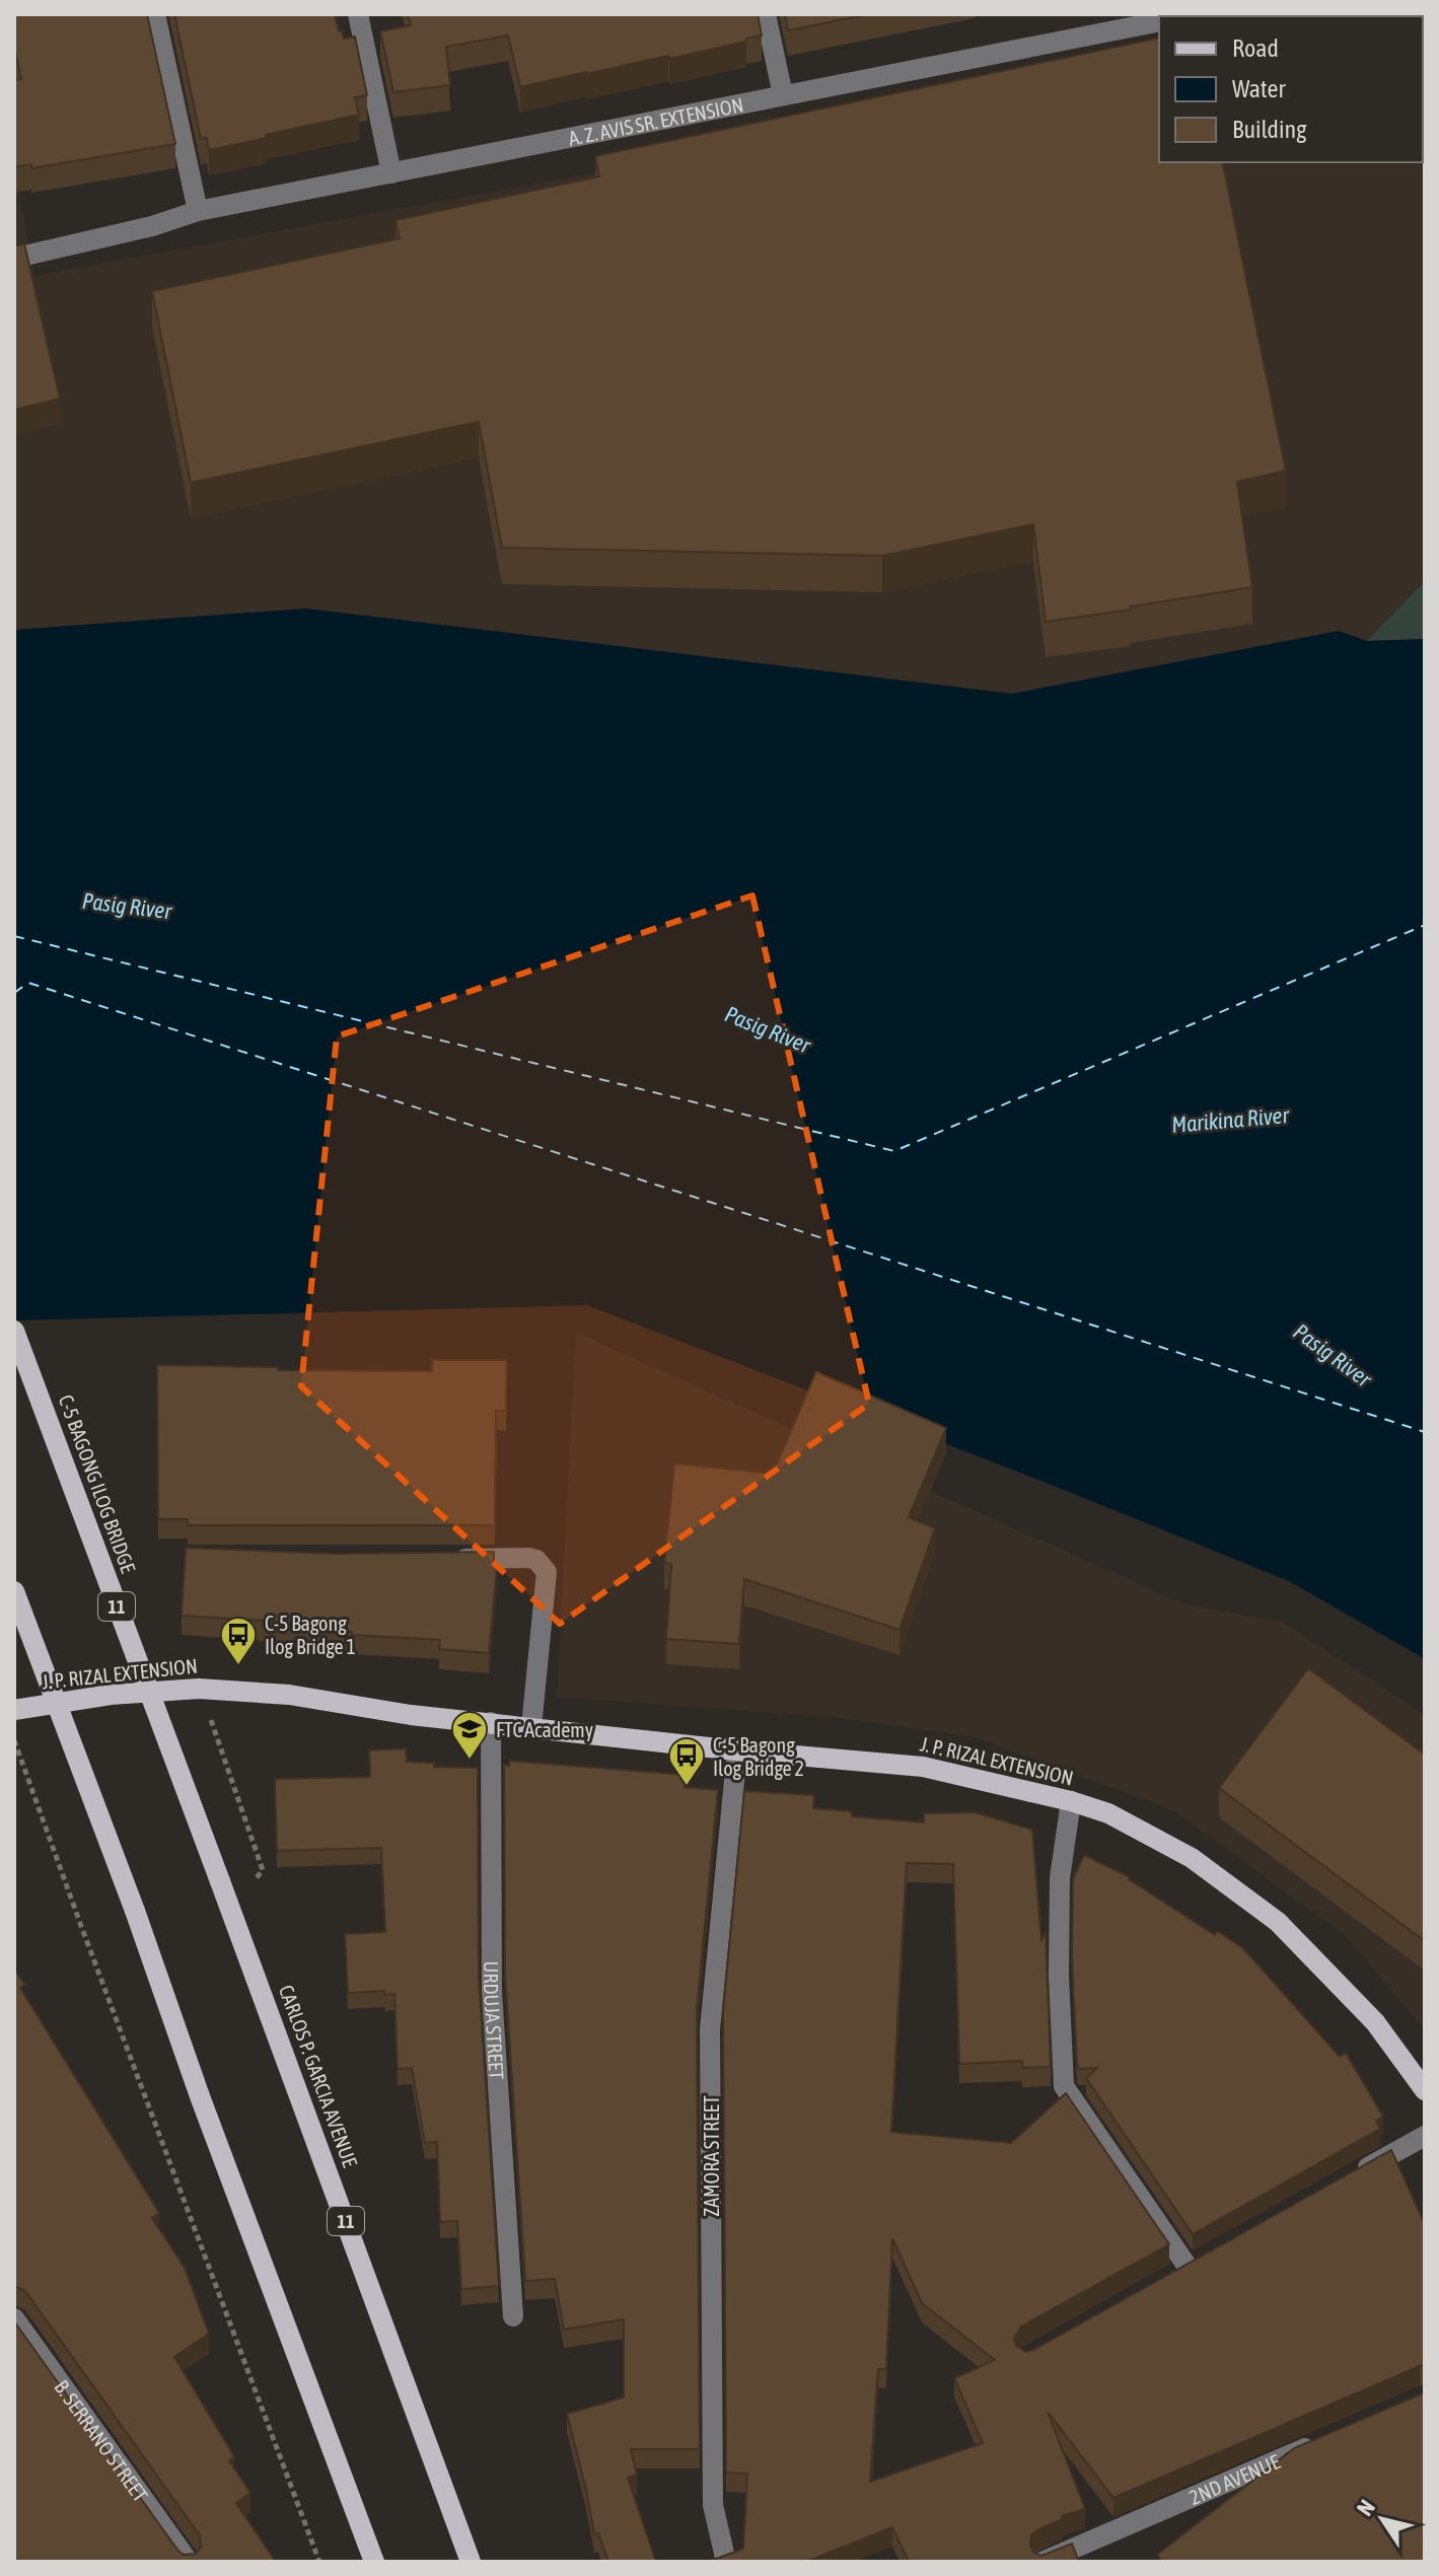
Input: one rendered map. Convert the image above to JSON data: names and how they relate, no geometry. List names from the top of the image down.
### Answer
{
  "streets": {
    "main road": [
      "C-5 BAGONG ILOG BRIDGE",
      "11",
      "J. P. RIZAL EXTENSION",
      "CARLOS P. GARCIA AVENUE"
    ],
    "street": [
      "A. Z. AVIS SR. EXTENSION",
      "URDUJA STREET",
      "ZAMORA STREET",
      "B. SERRANO STREET",
      "2ND AVENUE"
    ]
  },
  "crossings": [
    ["C-5 BAGONG ILOG BRIDGE", "CARLOS P. GARCIA AVENUE"],
    ["J. P. RIZAL EXTENSION", "URDUJA STREET"],
    ["J. P. RIZAL EXTENSION", "ZAMORA STREET"]
  ],
  "water": ["Pasig River", "Marikina River"],
  "places": {
    "bus stop": ["C-5 Bagong Ilog Bridge 1", "C-5 Bagong Ilog Bridge 2"],
    "school or university": ["FTC Academy"]
  },
  "legend": ["Road", "Water", "Building"],
  "north": "top left"
}
